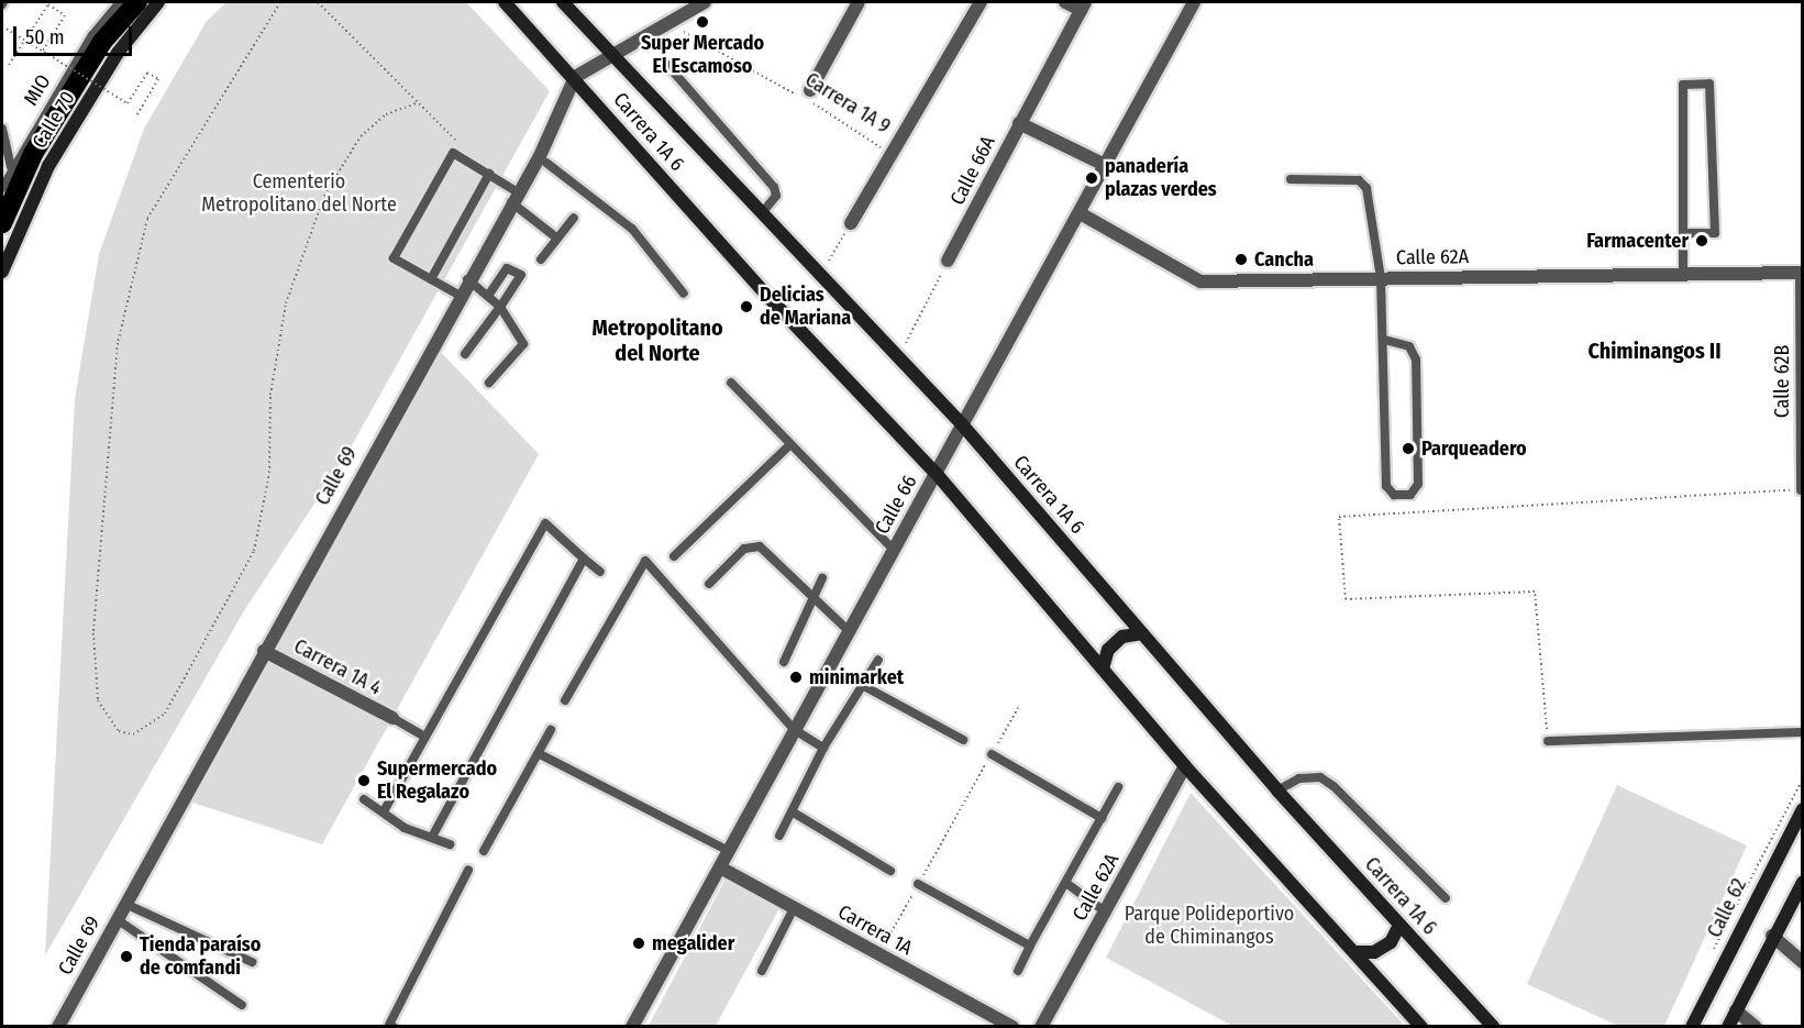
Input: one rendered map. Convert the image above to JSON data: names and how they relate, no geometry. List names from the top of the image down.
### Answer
{
  "streets": {
    "street": [
      "Calle 70",
      "Carrera 1A 6",
      "Calle 66A",
      "Calle 62A",
      "Calle 69",
      "Calle 66",
      "Carrera 1A 4",
      "Calle 62",
      "Carrera 1A"
    ],
    "lane": ["MIO", "Calle 62B"],
    "path": ["Carrera 1A 9"]
  },
  "crossings": [
    ["Carrera 1A 6", "Calle 62A"],
    ["Carrera 1A 6", "Calle 69"],
    ["Carrera 1A 6", "Calle 66"],
    ["Calle 62A", "Calle 62B"],
    ["Calle 62A", "Calle 66"],
    ["Calle 69", "Carrera 1A 4"],
    ["Calle 66", "Carrera 1A"]
  ],
  "districts": ["Metropolitano del Norte", "Chiminangos II"],
  "parks": ["Cementerio Metropolitano del Norte", "Parque Polideportivo de Chiminangos"],
  "places": [
    "Super Mercado El Escamoso",
    "panadería plazas verdes",
    "Farmacenter",
    "Cancha",
    "Delicias de Mariana",
    "Parqueadero",
    "minimarket",
    "Supermercado El Regalazo",
    "megalider",
    "Tienda paraíso de comfandi"
  ],
  "scale_bar": "50 m"
}
